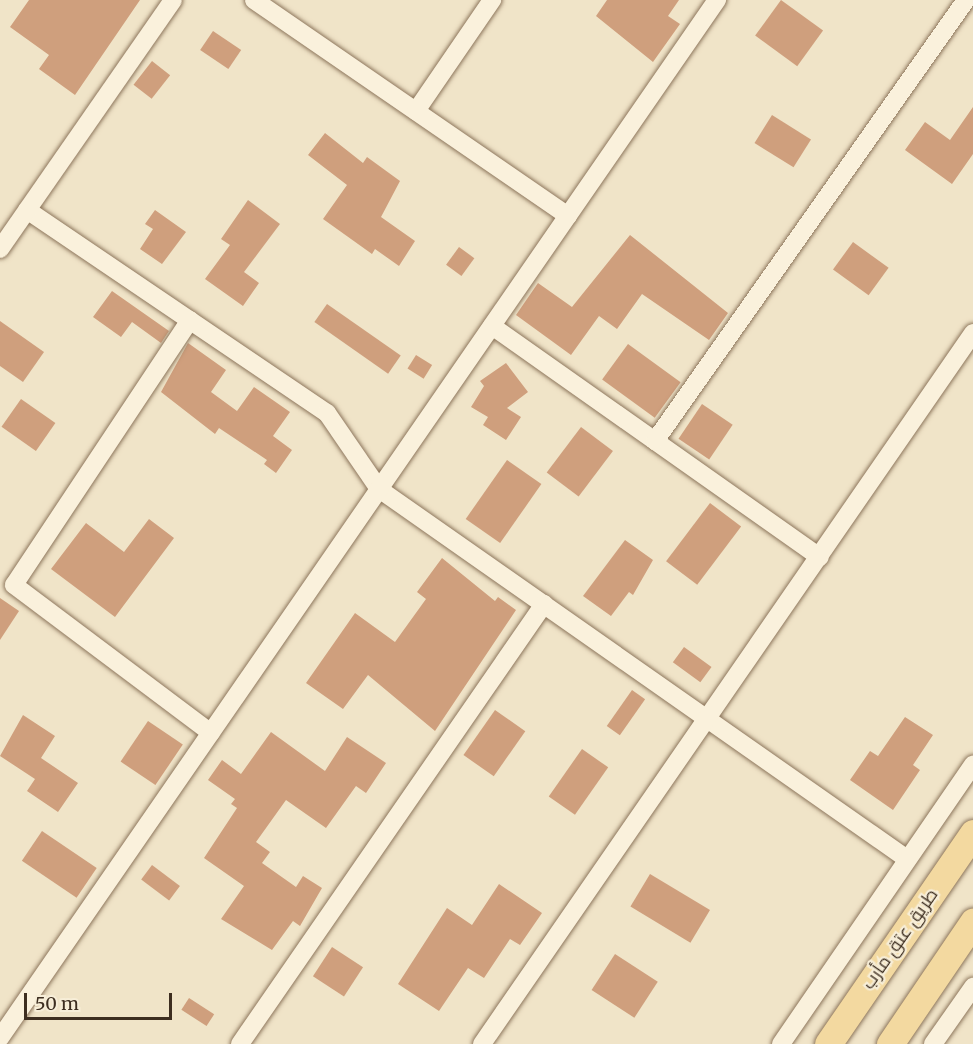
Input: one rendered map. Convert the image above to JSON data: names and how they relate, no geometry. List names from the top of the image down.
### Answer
{
  "streets": {
    "main road": ["طريق عتق مأرب"]
  },
  "scale_bar": "50 m"
}
